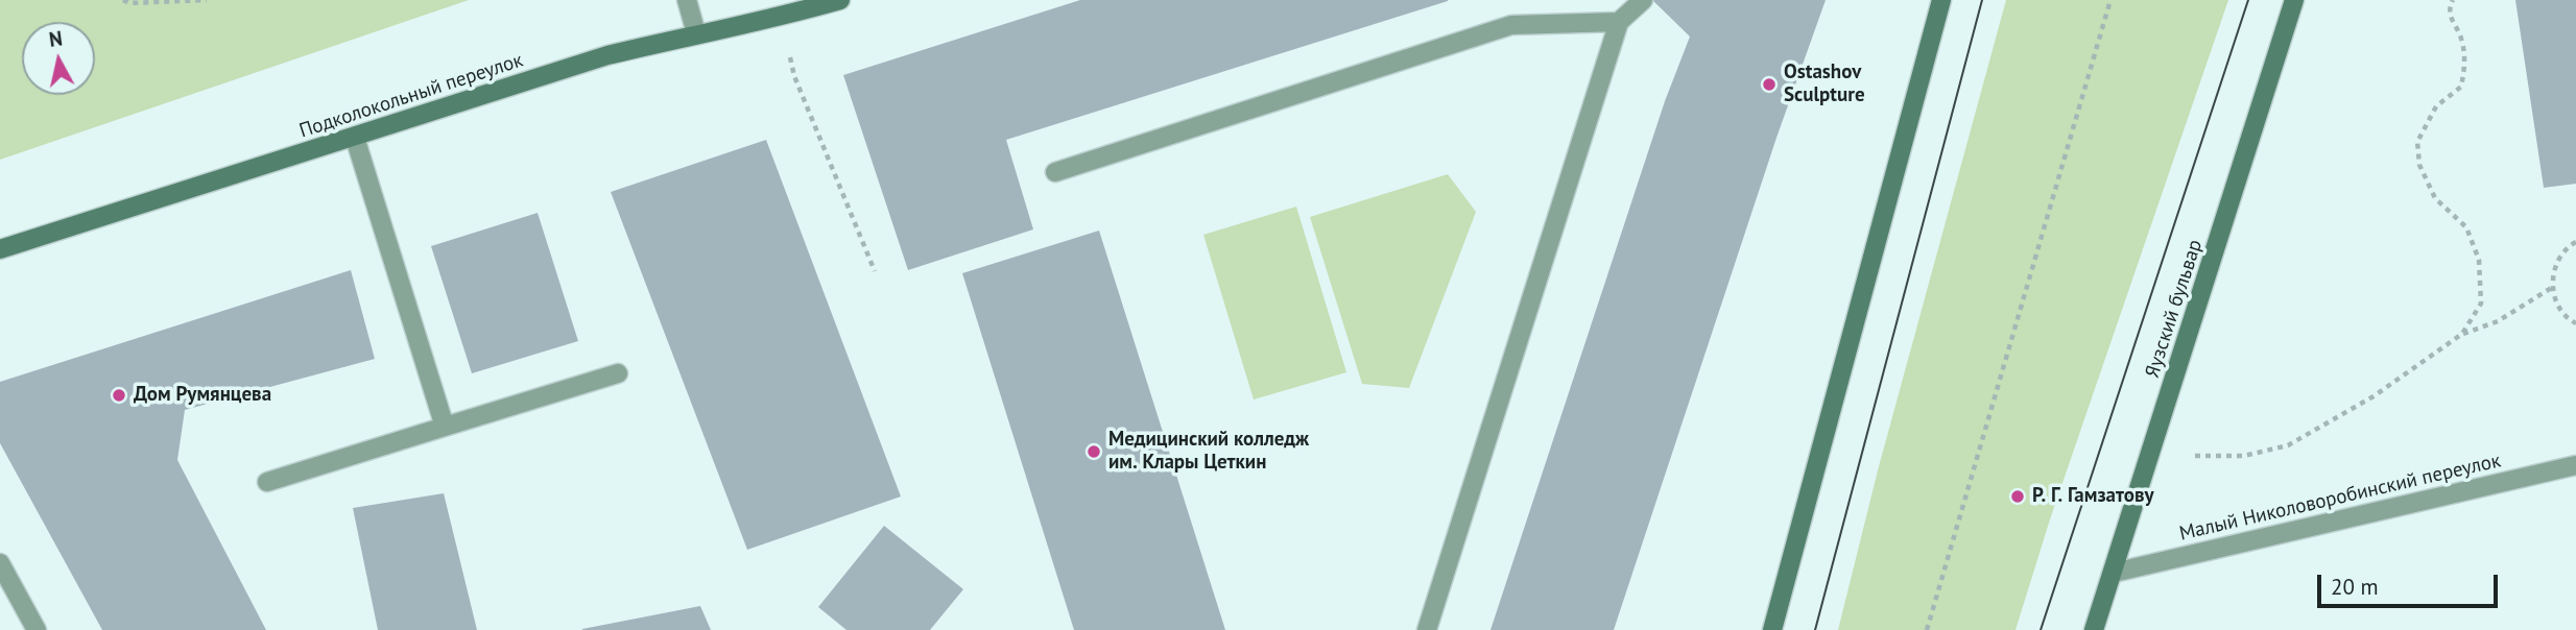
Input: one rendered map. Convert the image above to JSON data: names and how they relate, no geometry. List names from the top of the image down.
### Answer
{
  "streets": {
    "main road": ["Подколокольный переулок", "Яузский бульвар"],
    "street": ["Малый Николоворобинский переулок"]
  },
  "crossings": [
    ["Яузский бульвар", "Малый Николоворобинский переулок"]
  ],
  "places": [
    "Ostashov Sculpture",
    "Дом Румянцева",
    "Медицинский колледж им. Клары Цеткин",
    "Р. Г. Гамзатову"
  ],
  "scale_bar": "20 m",
  "north": "top"
}
